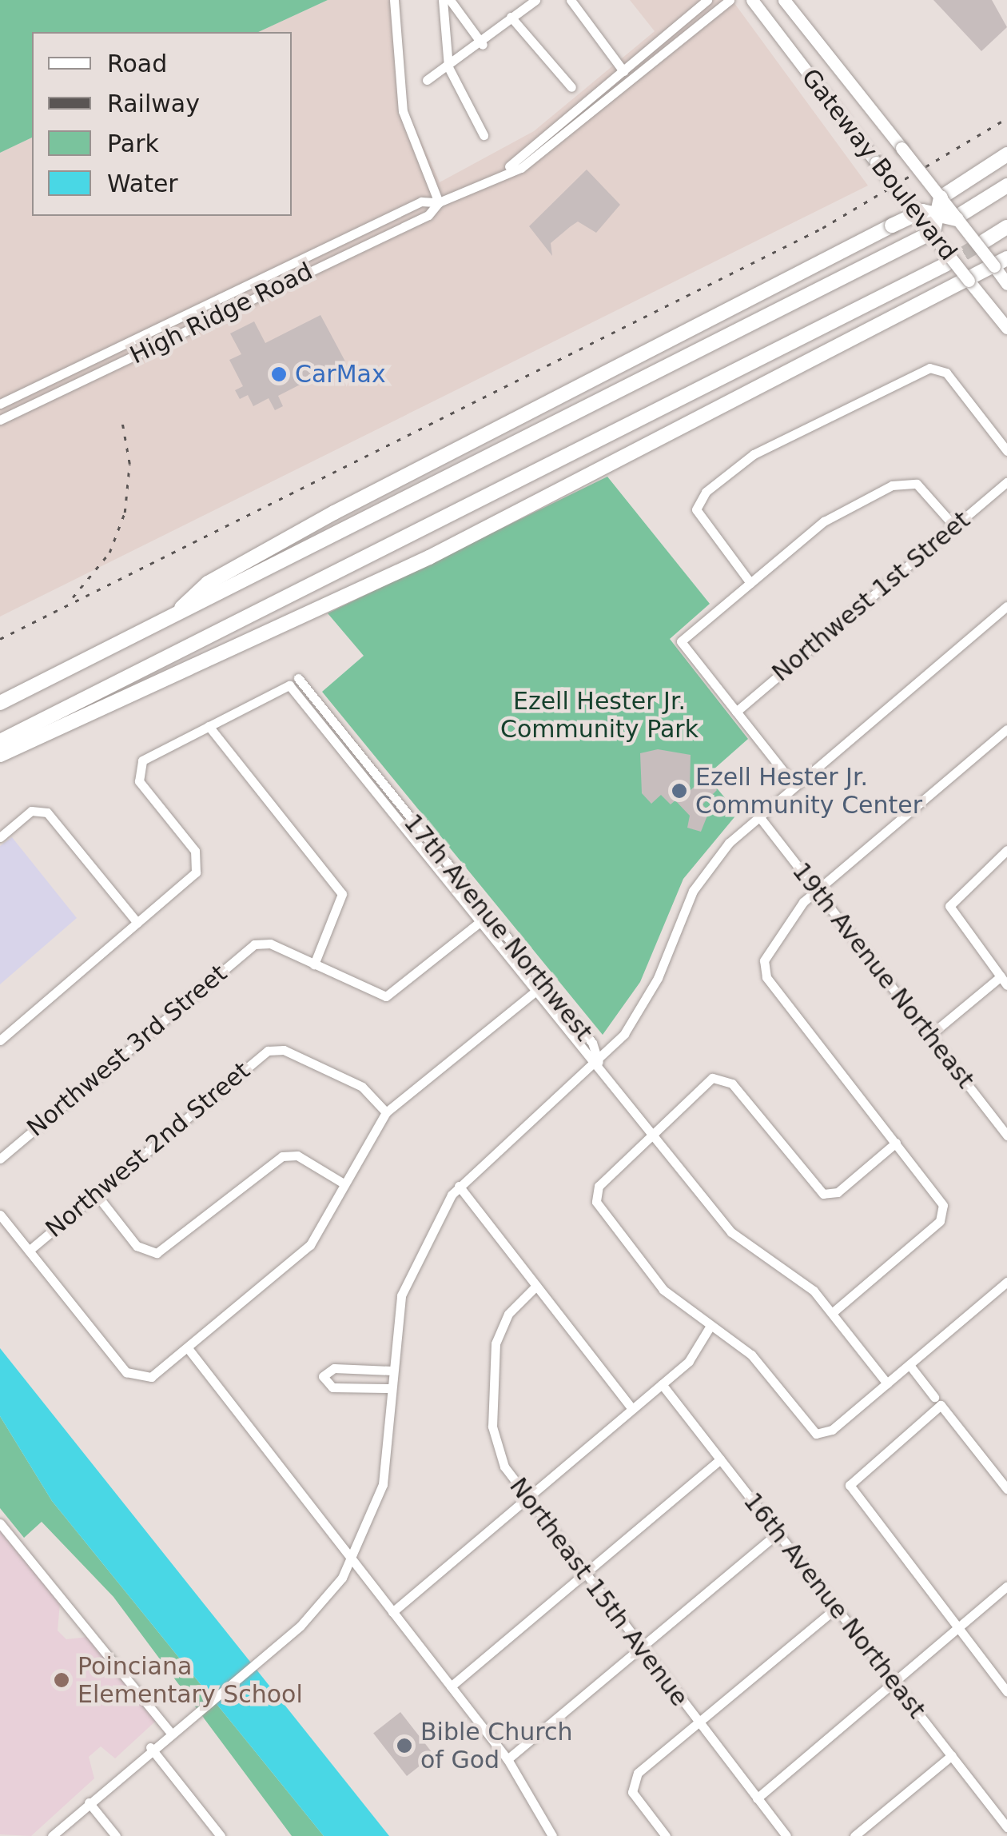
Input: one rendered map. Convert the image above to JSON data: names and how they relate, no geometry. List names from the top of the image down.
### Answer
{
  "streets": {
    "main road": ["Gateway Boulevard"],
    "street": [
      "High Ridge Road",
      "Northwest 1st Street",
      "17th Avenue Northwest",
      "19th Avenue Northeast",
      "Northwest 3rd Street",
      "Northwest 2nd Street",
      "Northeast 15th Avenue",
      "16th Avenue Northeast"
    ]
  },
  "parks": ["Ezell Hester Jr. Community Park"],
  "places": [
    "CarMax",
    "Ezell Hester Jr. Community Center",
    "Poinciana Elementary School",
    "Bible Church of God"
  ],
  "legend": [
    "Road",
    "Railway",
    "Park",
    "Water"
  ]
}
